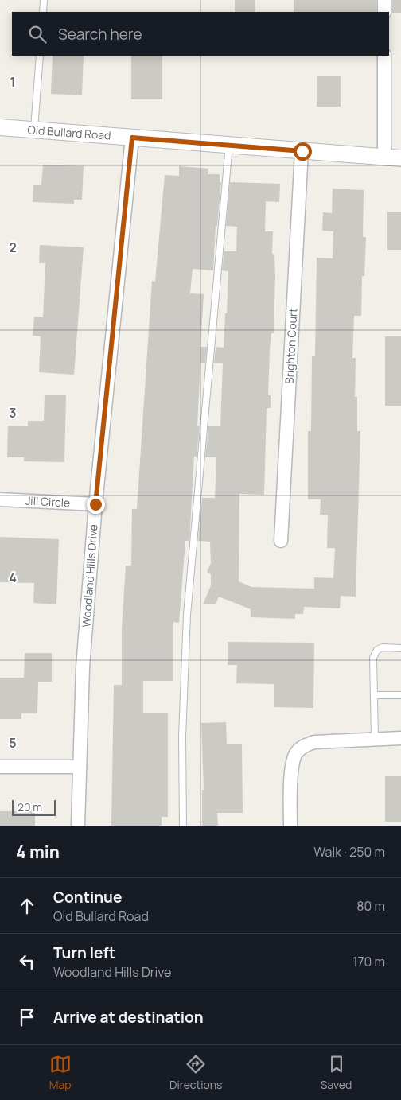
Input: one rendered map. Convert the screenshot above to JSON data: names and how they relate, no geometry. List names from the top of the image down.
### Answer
{
  "streets": {
    "street": [
      "Old Bullard Road",
      "Brighton Court",
      "Jill Circle",
      "Woodland Hills Drive"
    ]
  },
  "crossings": [
    ["Old Bullard Road", "Brighton Court"],
    ["Old Bullard Road", "Woodland Hills Drive"],
    ["Jill Circle", "Woodland Hills Drive"]
  ],
  "scale_bar": "20 m",
  "page": {
    "search": "Search here",
    "scale": "20 m",
    "heading": ["4 min", "Walk · 250 m"],
    "list": [
      ["Continue", "Old Bullard Road", "80 m"],
      ["Turn left", "Woodland Hills Drive", "170 m"],
      "Arrive at destination"
    ],
    "nav": ["Map", "Directions", "Saved"]
  },
  "grid": {
    "rows": [
      "1",
      "2",
      "3",
      "4",
      "5"
    ]
  }
}
